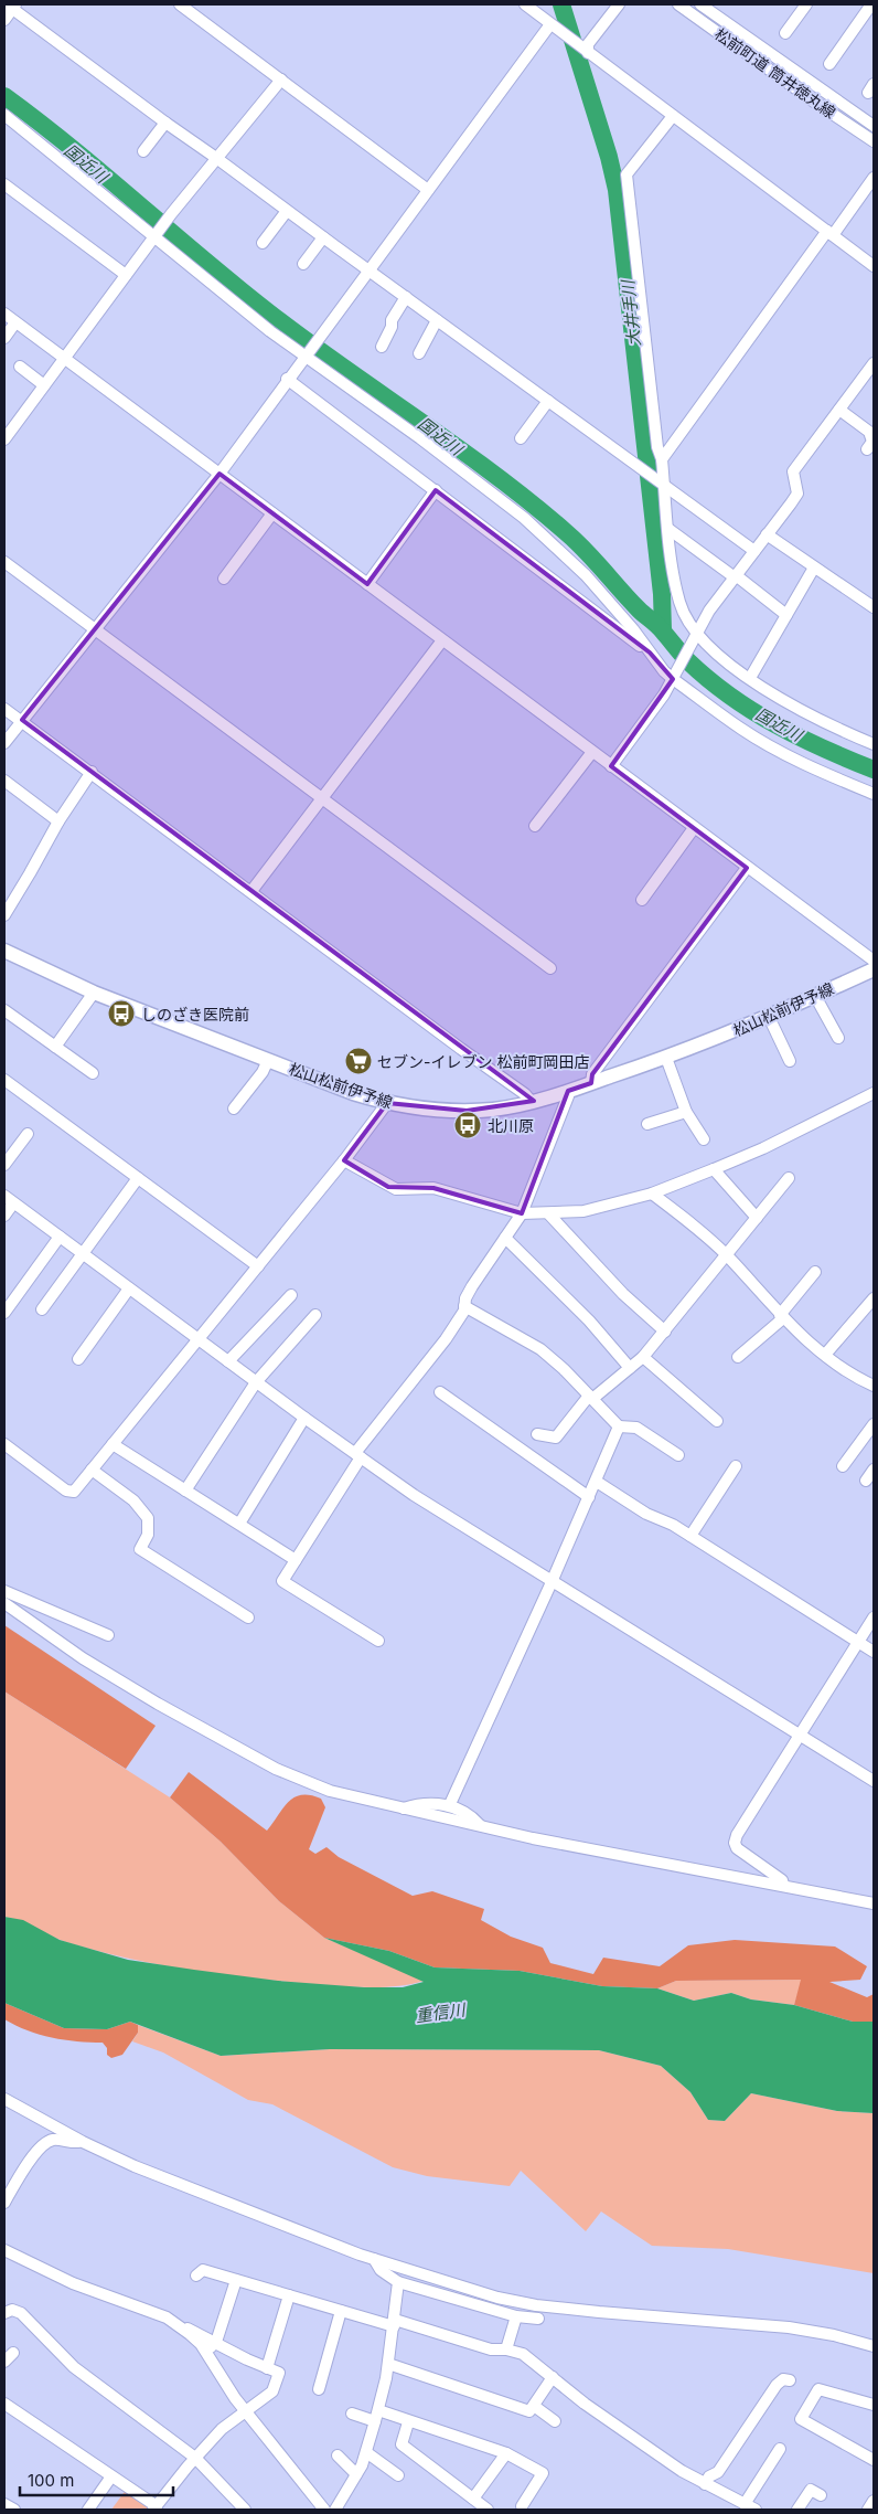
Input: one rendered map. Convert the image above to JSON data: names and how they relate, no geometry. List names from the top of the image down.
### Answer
{
  "streets": {
    "main road": ["松山松前伊予線"],
    "street": ["松前町道 筒井徳丸線"]
  },
  "water": ["国近川", "大井手川", "重信川"],
  "places": {
    "bus stop": ["しのざき医院前", "北川原"],
    "supermarket": ["セブン-イレブン 松前町岡田店"]
  },
  "scale_bar": "100 m"
}
